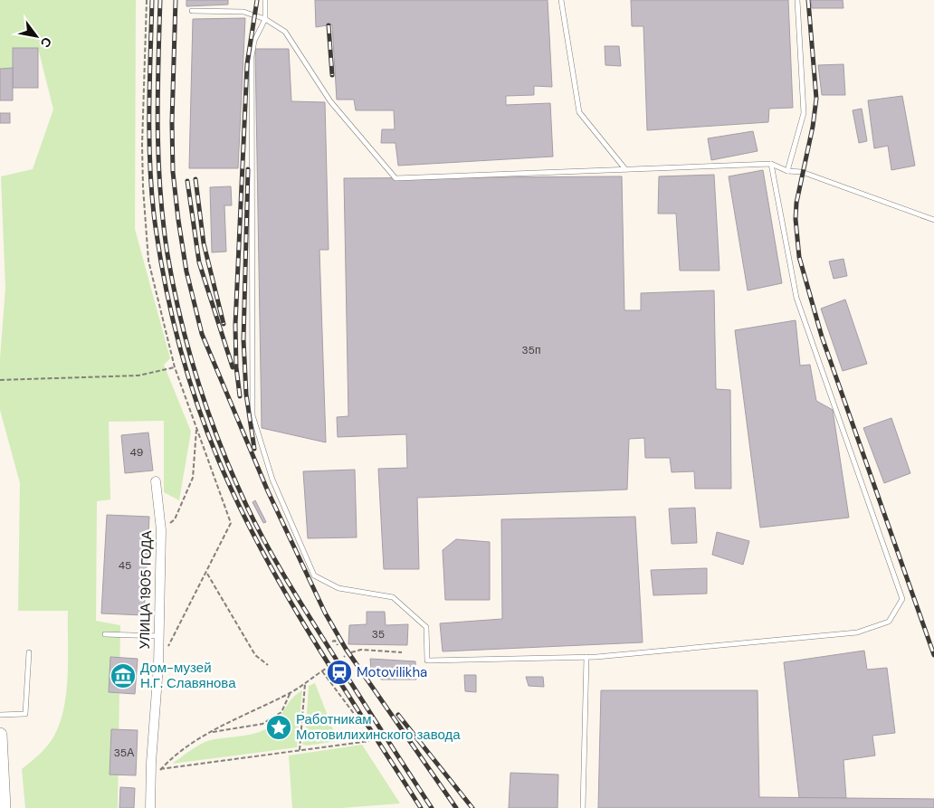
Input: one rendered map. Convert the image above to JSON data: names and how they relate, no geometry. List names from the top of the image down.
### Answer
{
  "streets": {
    "street": ["УЛИЦА 1905 ГОДА"]
  },
  "places": {
    "station": ["Motovilikha"],
    "museum": ["Дом-музей Н.Г. Славянова"],
    "place": ["Работникам Мотовилихинского завода"]
  },
  "house_numbers": [
    "35п",
    "49",
    "45",
    "35",
    "35А"
  ],
  "north": "bottom right"
}
